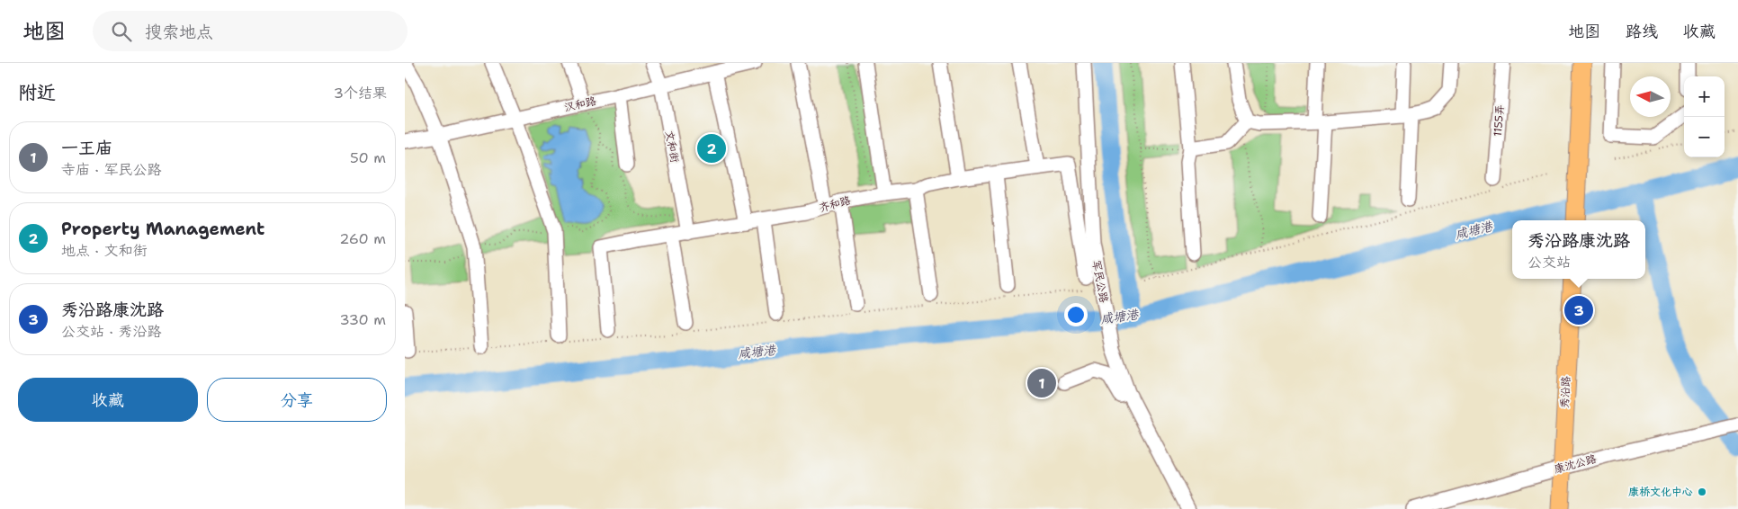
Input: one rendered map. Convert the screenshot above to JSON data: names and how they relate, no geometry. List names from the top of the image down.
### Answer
{
  "streets": {
    "main road": ["秀沿路"],
    "street": [
      "汉和路",
      "1155弄",
      "文和街",
      "齐和路",
      "军民公路",
      "康沈公路"
    ]
  },
  "crossings": [
    ["汉和路", "文和街"],
    ["文和街", "齐和路"],
    ["秀沿路", "康沈公路"]
  ],
  "water": ["咸塘港"],
  "places": ["康桥文化中心"],
  "north": "left",
  "page": {
    "header": "地图",
    "search": "搜索地点",
    "nav": ["地图", "路线", "收藏"],
    "heading": ["附近", "3个结果"],
    "map_buttons": ["+", "−"],
    "list": [
      {
        "mark": "1",
        "name": "一王庙",
        "note": "寺庙 · 军民公路",
        "value": "50 m"
      },
      {
        "mark": "2",
        "name": "Property Management",
        "note": "地点 · 文和街",
        "value": "260 m"
      },
      {
        "mark": "3",
        "name": "秀沿路康沈路",
        "note": "公交站 · 秀沿路",
        "value": "330 m"
      }
    ],
    "pins": ["2", "3", "1"],
    "popup": ["秀沿路康沈路", "公交站"],
    "buttons": ["收藏", "分享"]
  }
}
